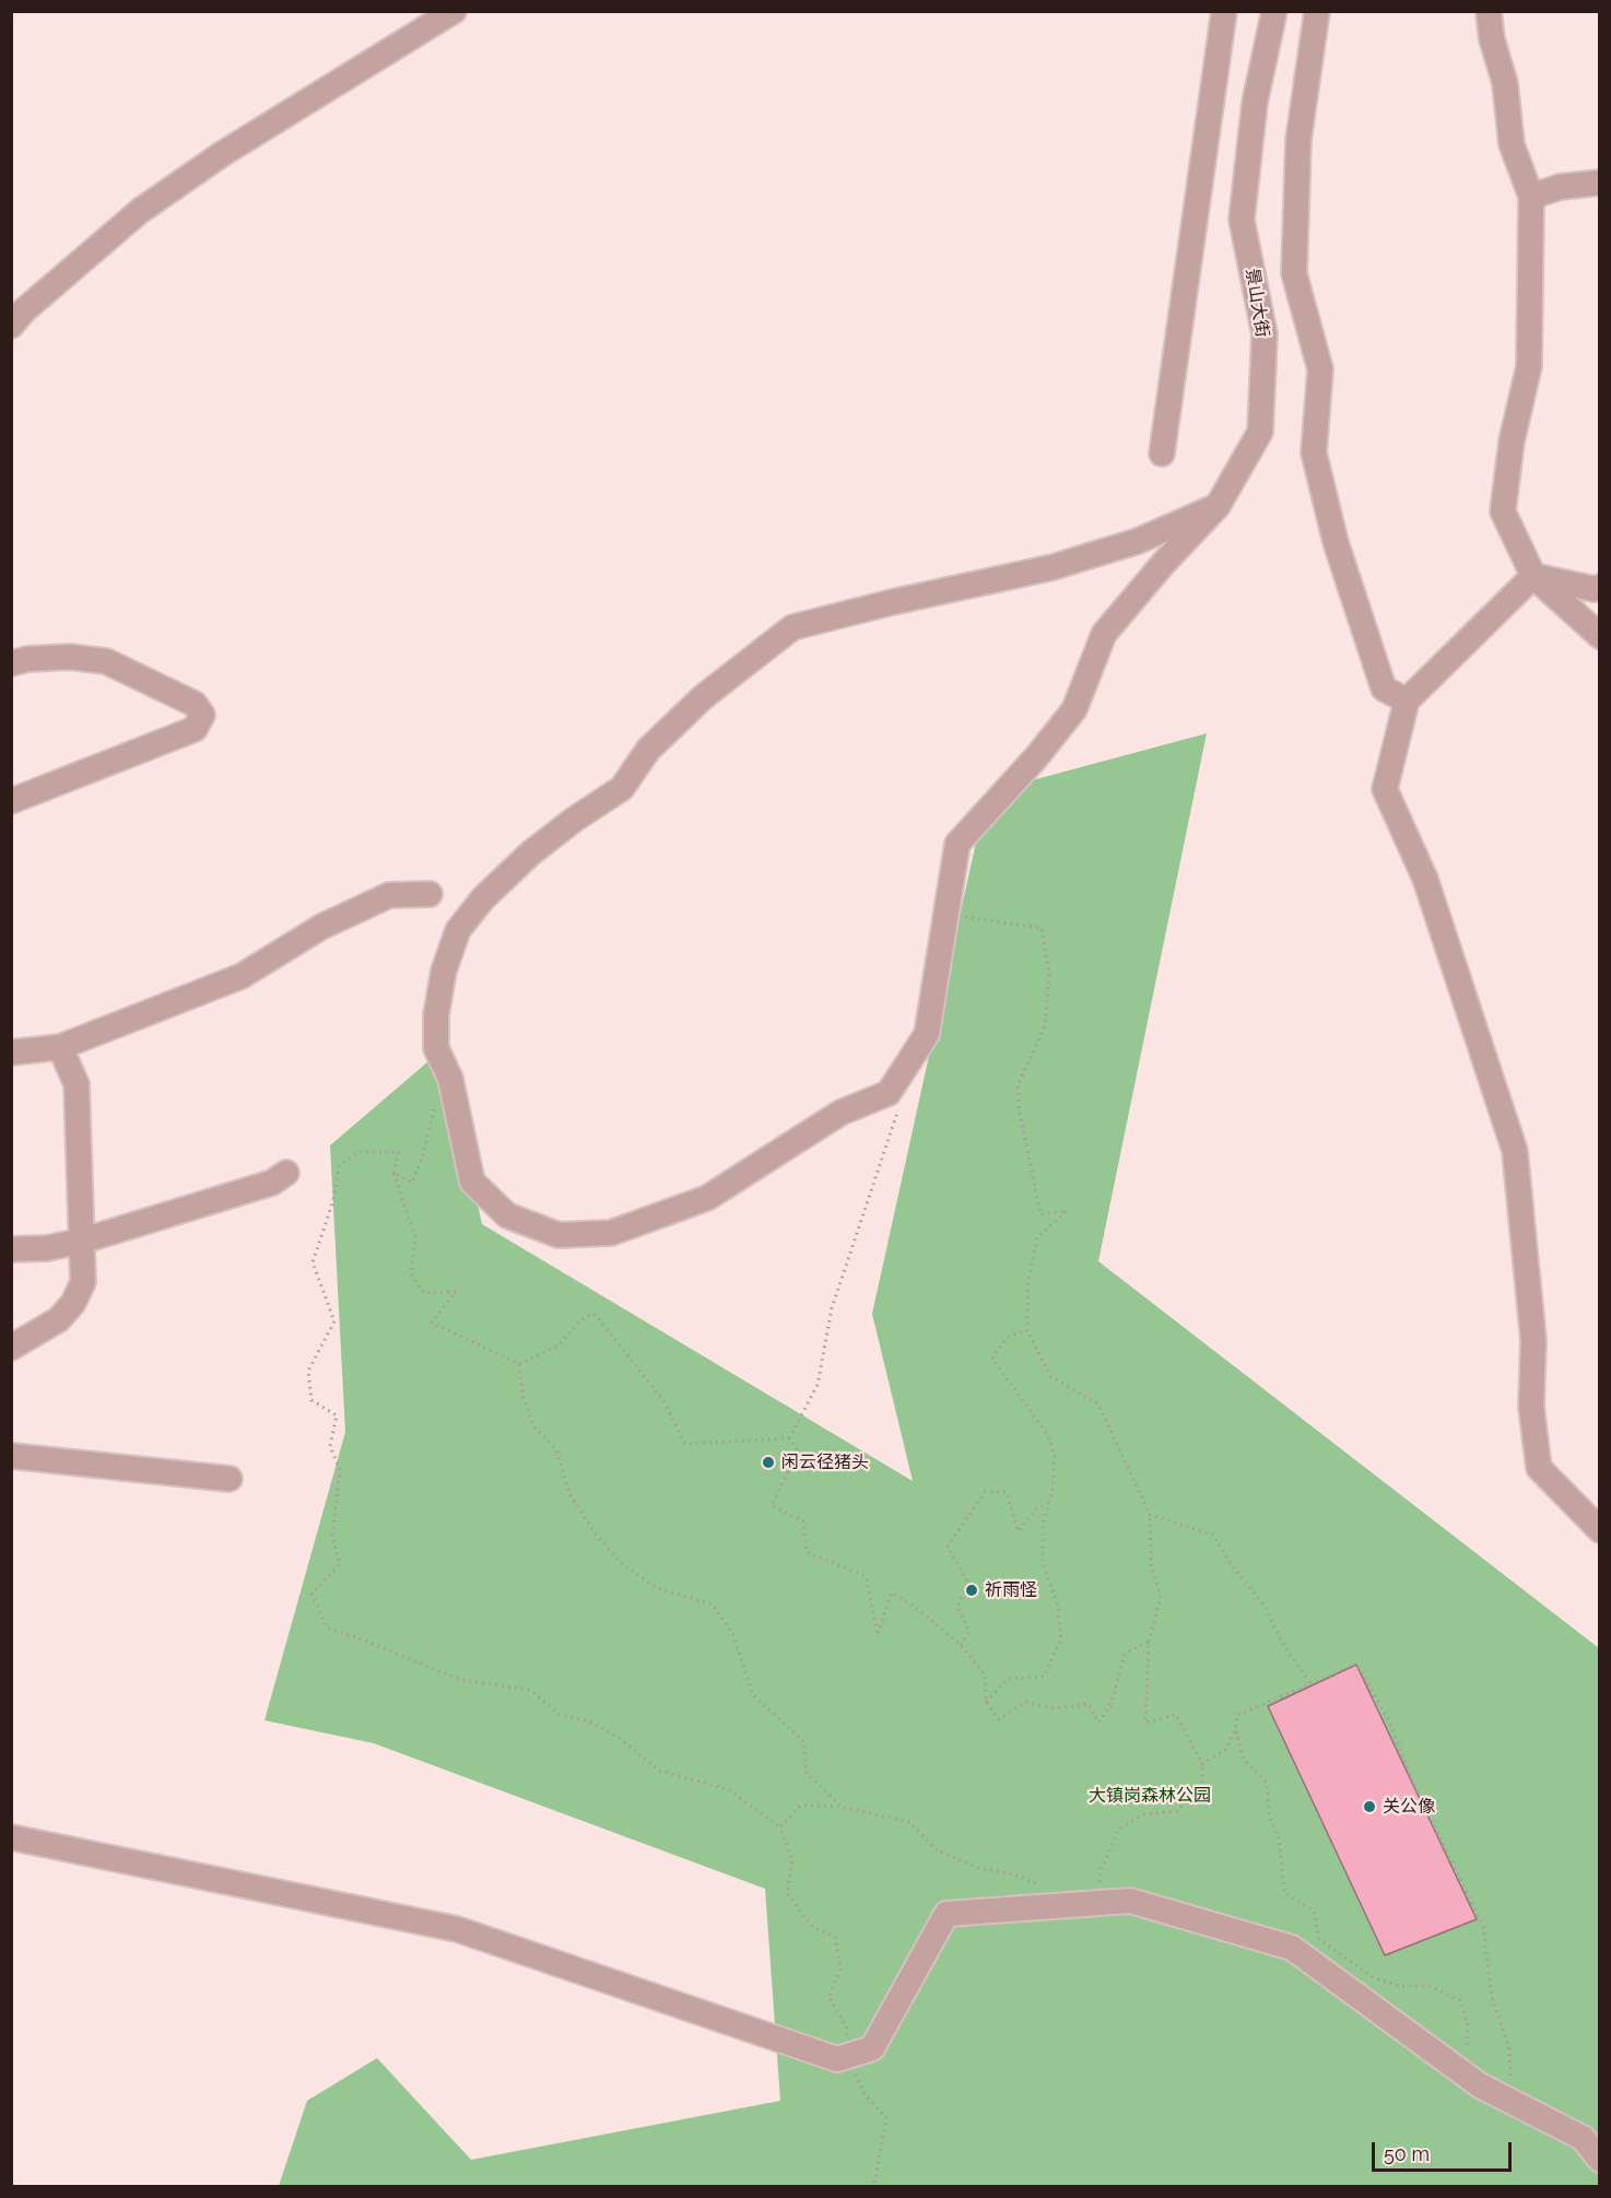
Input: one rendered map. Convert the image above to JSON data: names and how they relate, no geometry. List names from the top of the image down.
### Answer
{
  "streets": {
    "street": ["景山大街"]
  },
  "parks": ["大镇岗森林公园"],
  "places": ["闲云径猪头", "祈雨怪", "关公像"],
  "scale_bar": "50 m"
}
